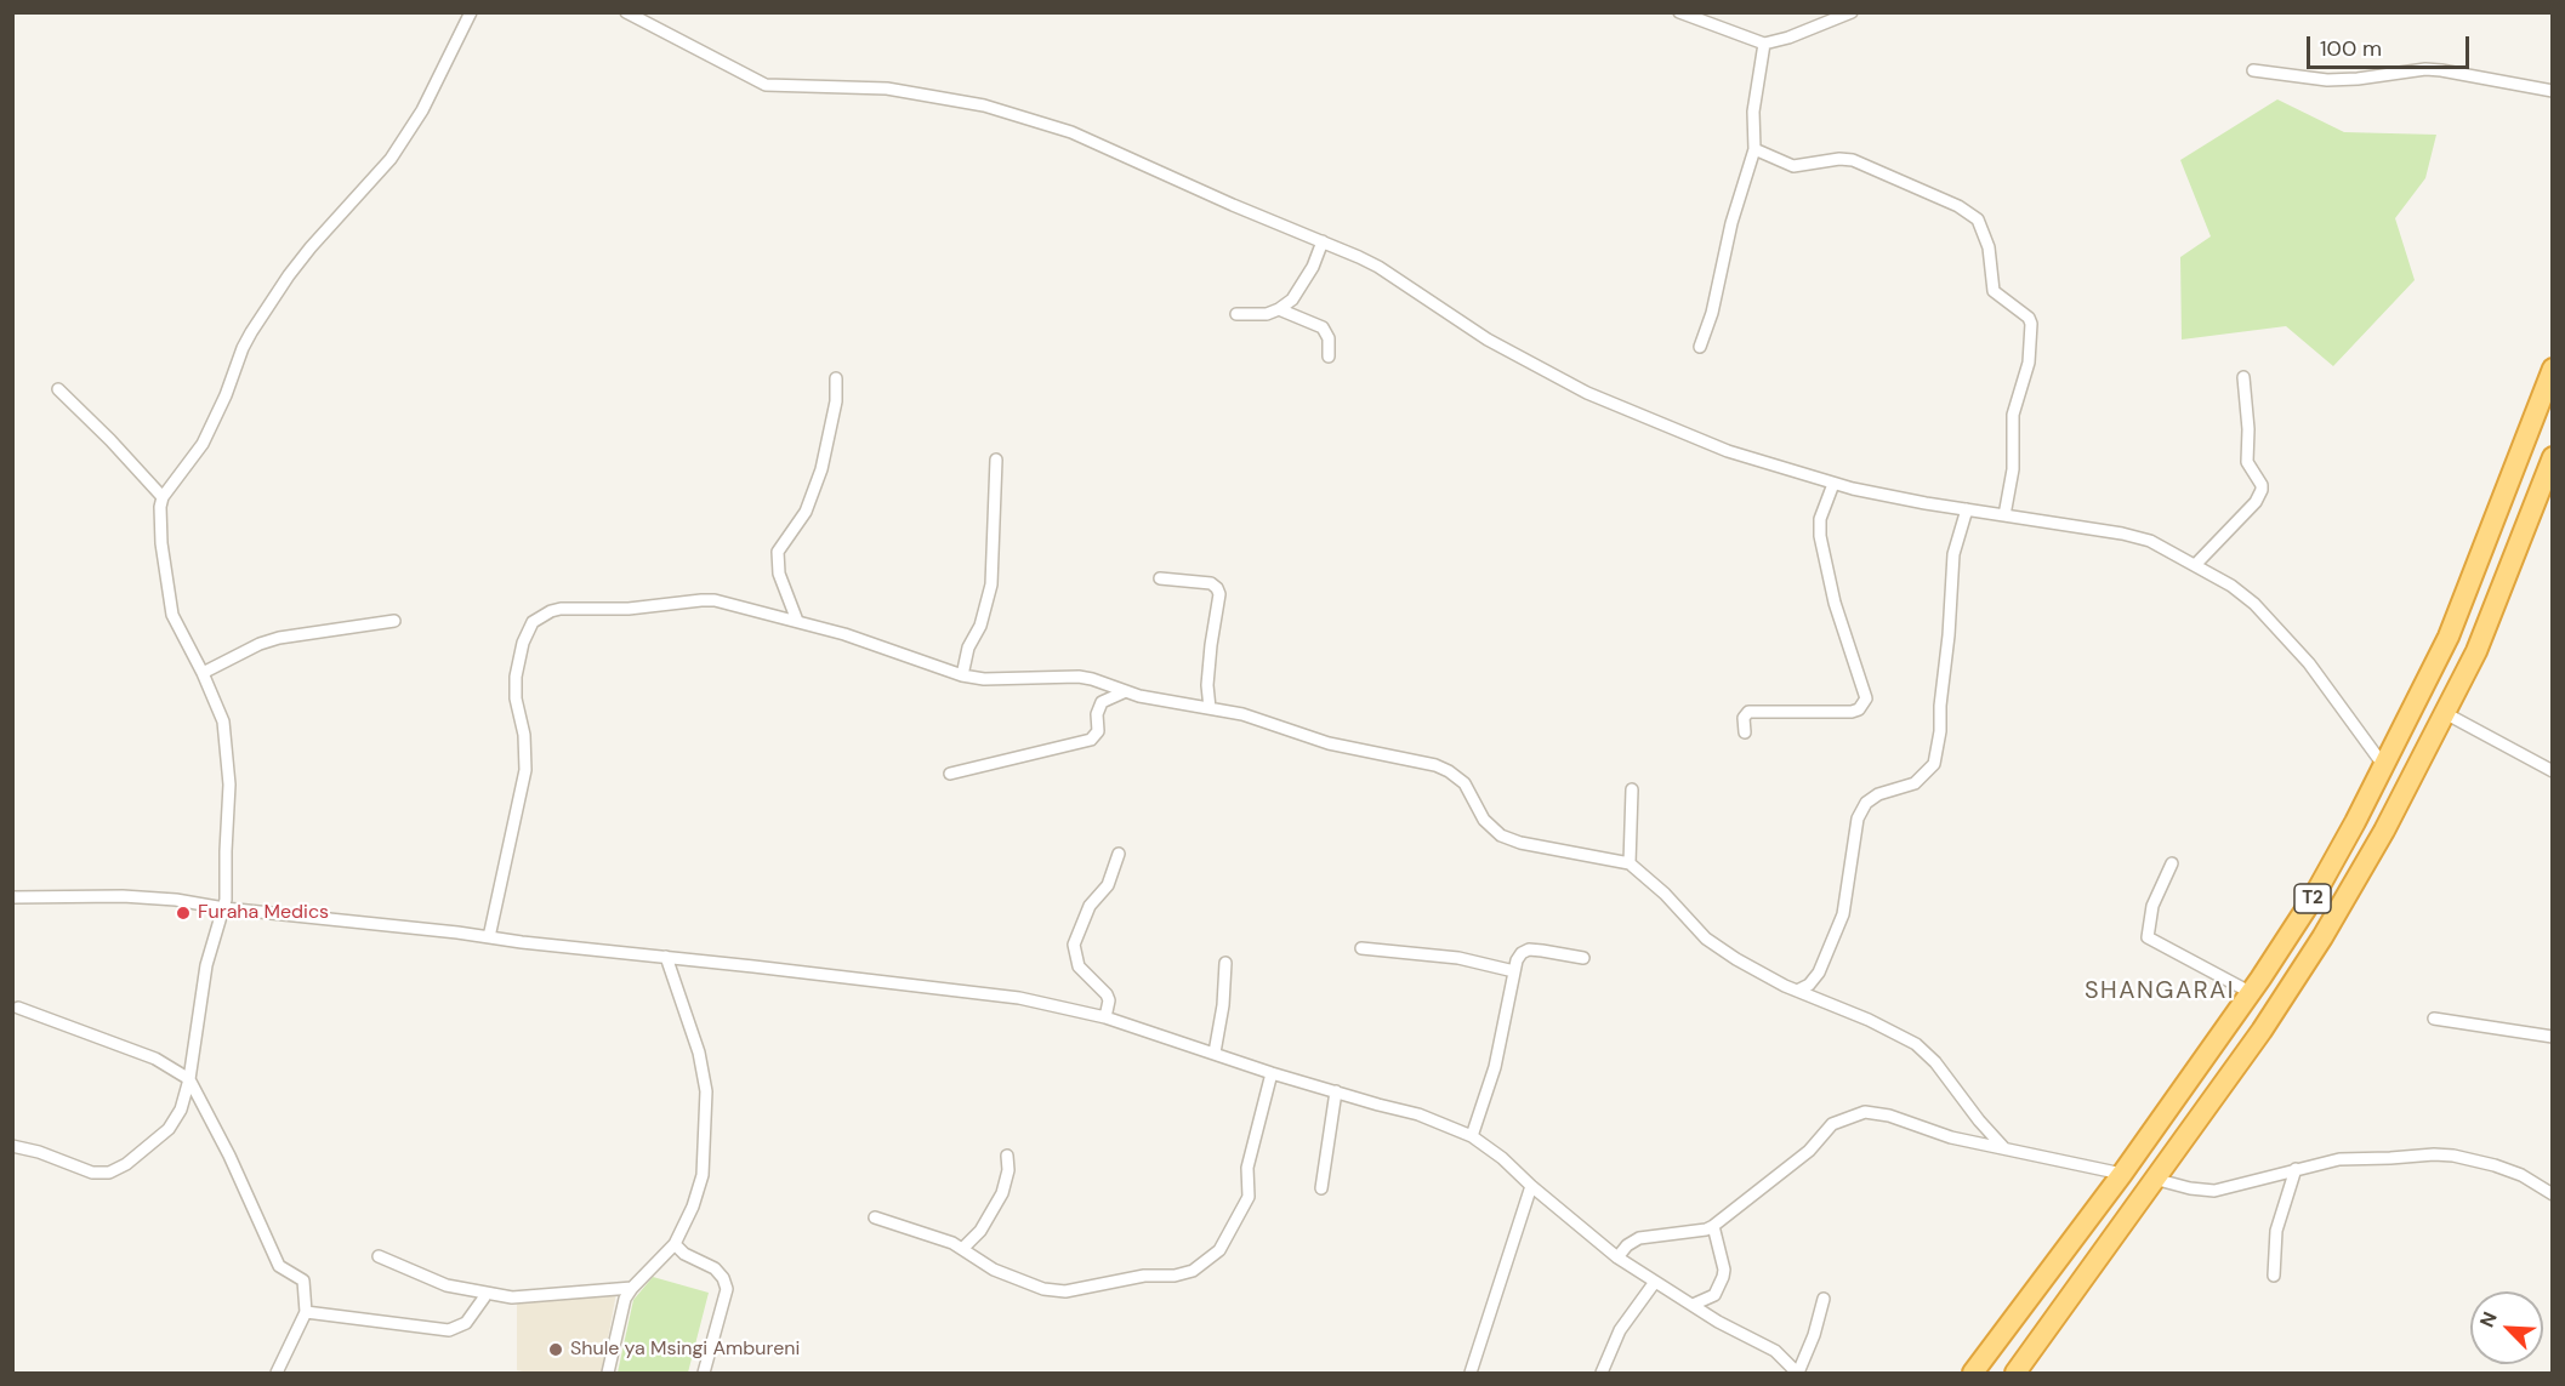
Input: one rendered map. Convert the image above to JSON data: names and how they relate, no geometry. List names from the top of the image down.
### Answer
{
  "streets": {
    "highway": ["T2"]
  },
  "districts": ["SHANGARAI"],
  "places": ["Furaha Medics", "Shule ya Msingi Ambureni"],
  "scale_bar": "100 m",
  "north": "top left"
}
